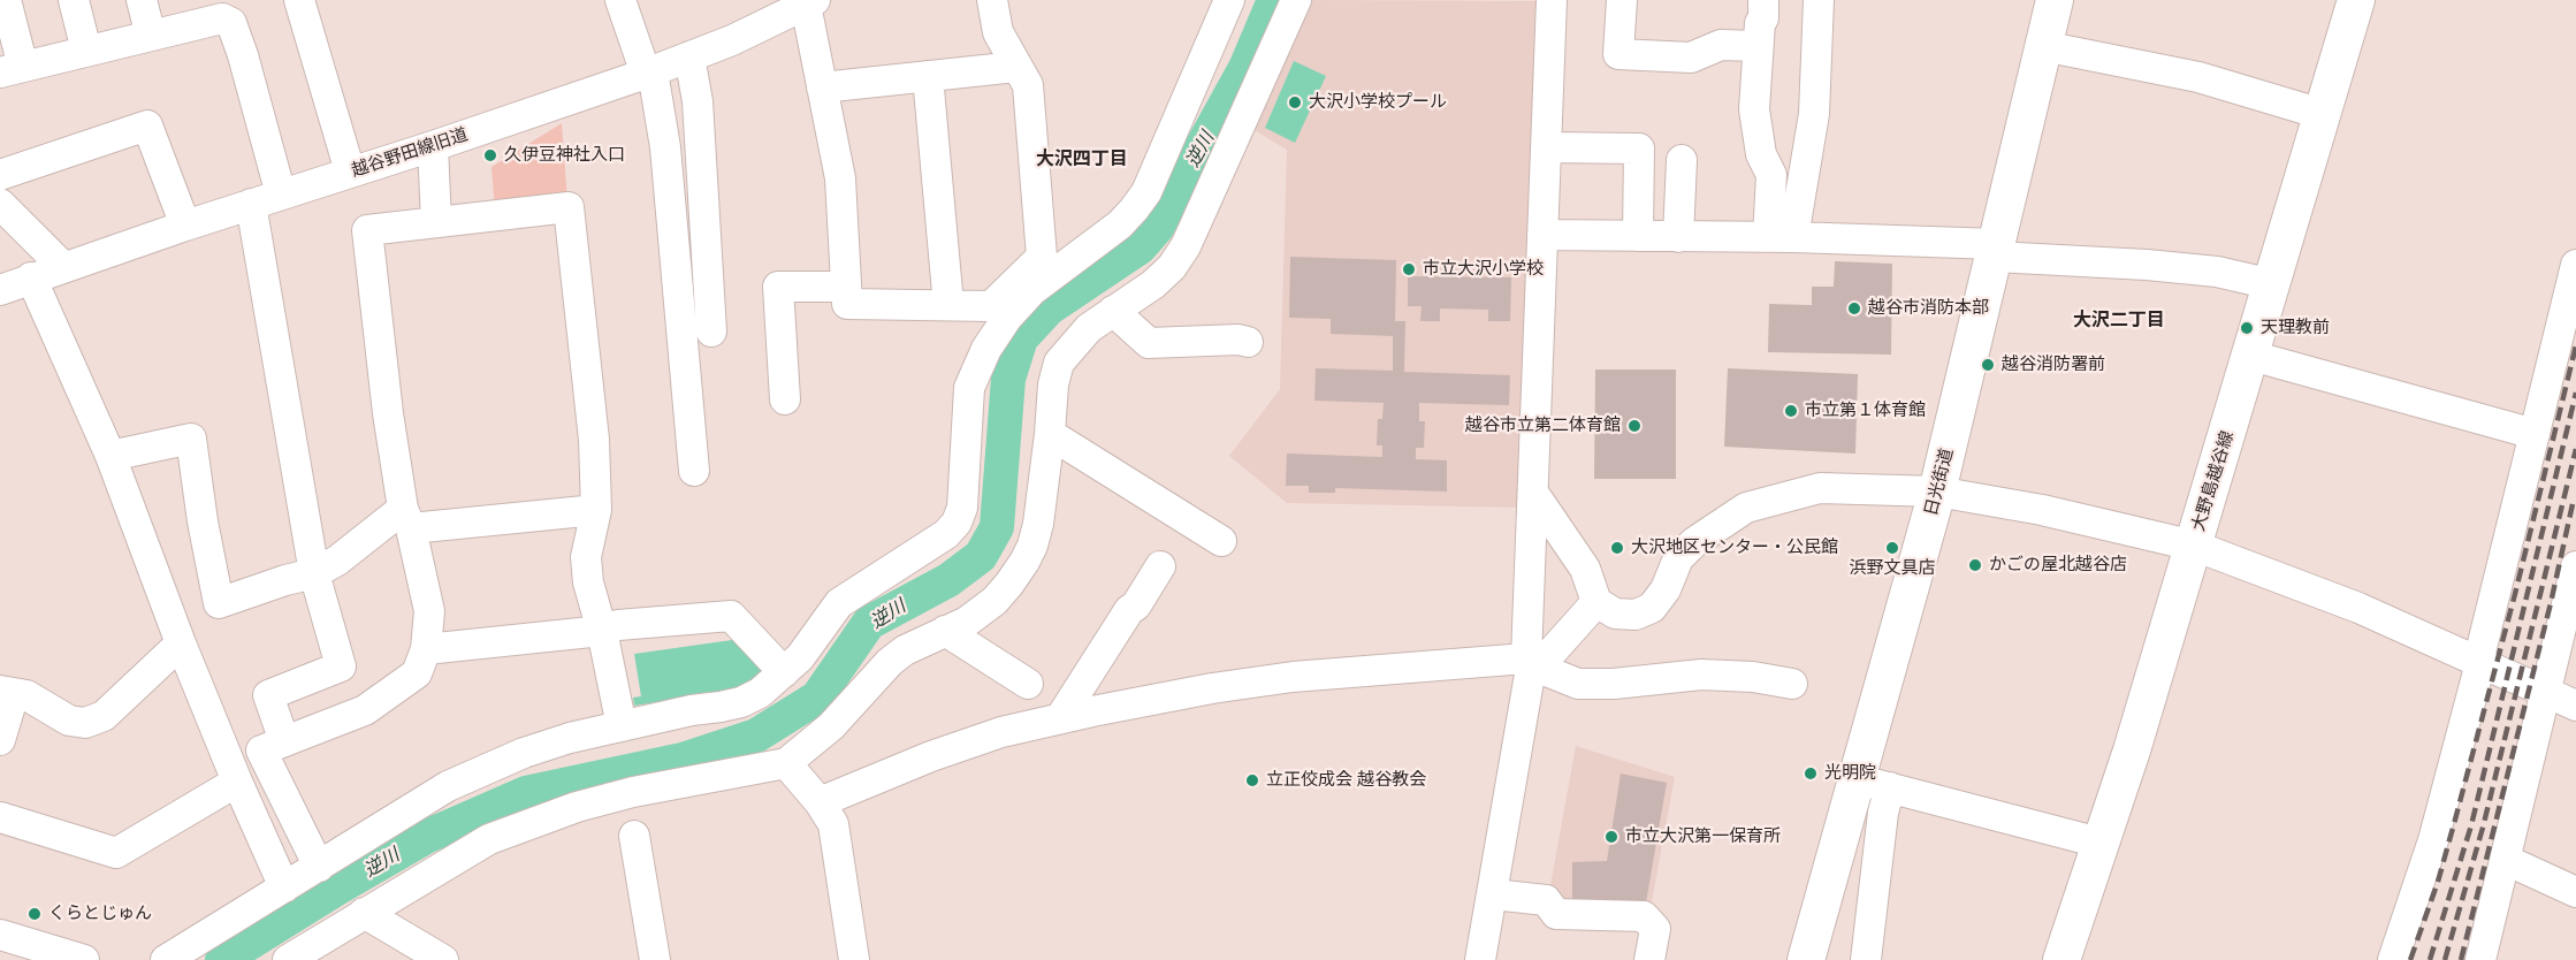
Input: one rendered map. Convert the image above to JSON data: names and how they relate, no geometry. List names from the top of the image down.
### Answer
{
  "streets": {
    "main road": ["大野島越谷線", "日光街道"],
    "street": ["越谷野田線旧道"]
  },
  "districts": ["大沢四丁目", "大沢二丁目"],
  "water": ["逆川"],
  "places": [
    "大沢小学校プール",
    "久伊豆神社入口",
    "市立大沢小学校",
    "越谷市消防本部",
    "天理教前",
    "越谷消防署前",
    "市立第１体育館",
    "越谷市立第二体育館",
    "大沢地区センター・公民館",
    "浜野文具店",
    "かごの屋北越谷店",
    "光明院",
    "立正佼成会 越谷教会",
    "市立大沢第一保育所",
    "くらとじゅん"
  ]
}
